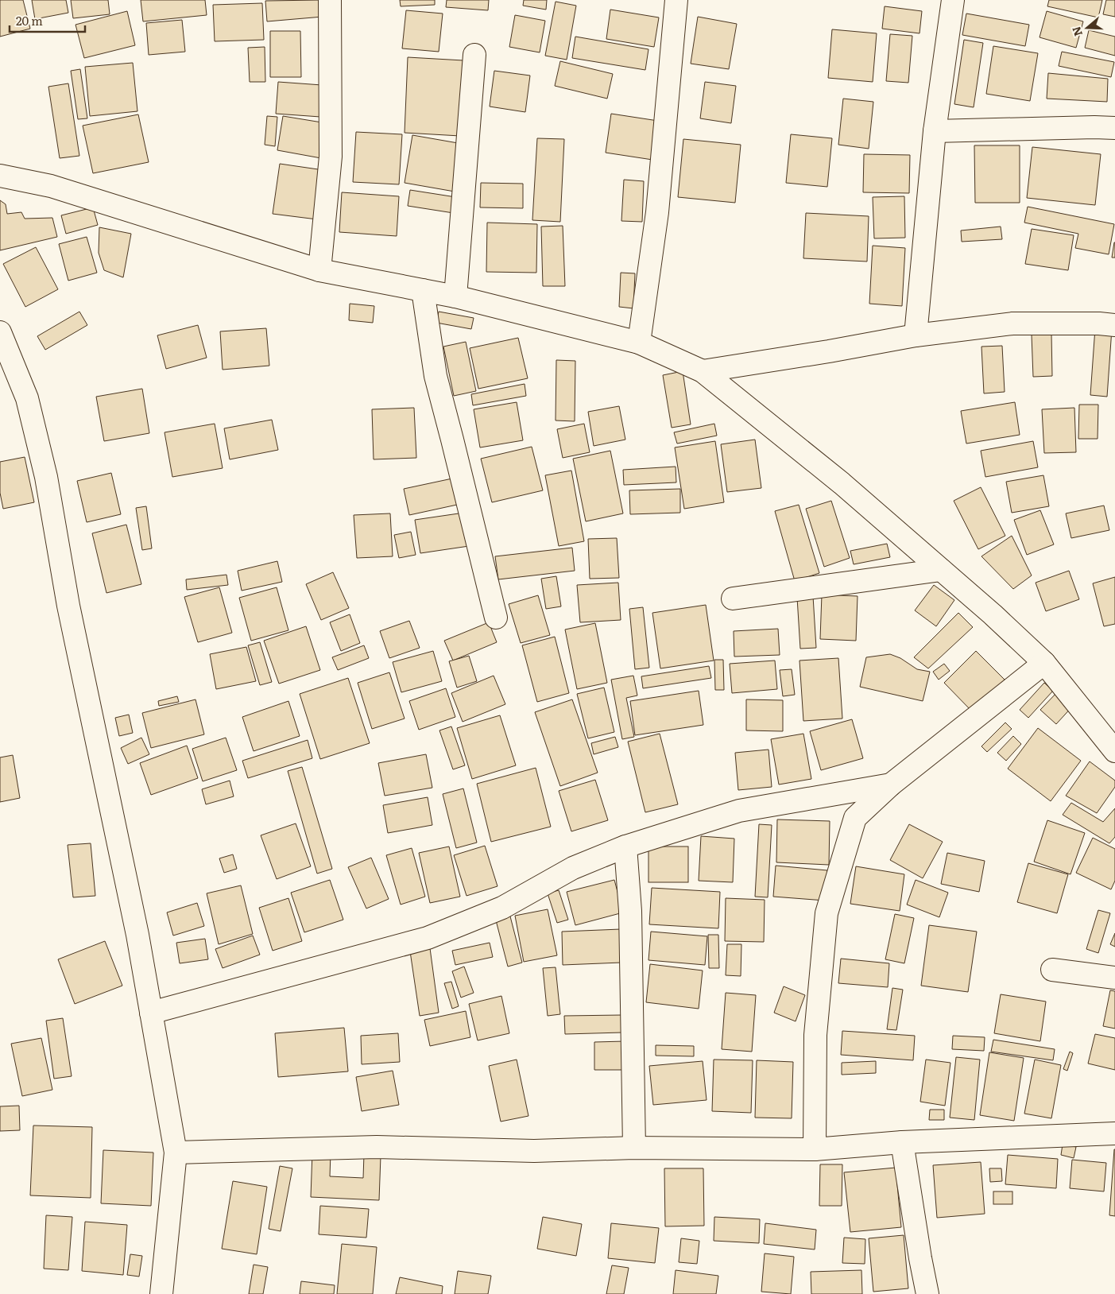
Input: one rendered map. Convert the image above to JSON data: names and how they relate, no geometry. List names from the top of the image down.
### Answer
{
  "scale_bar": "20 m",
  "north": "left"
}
